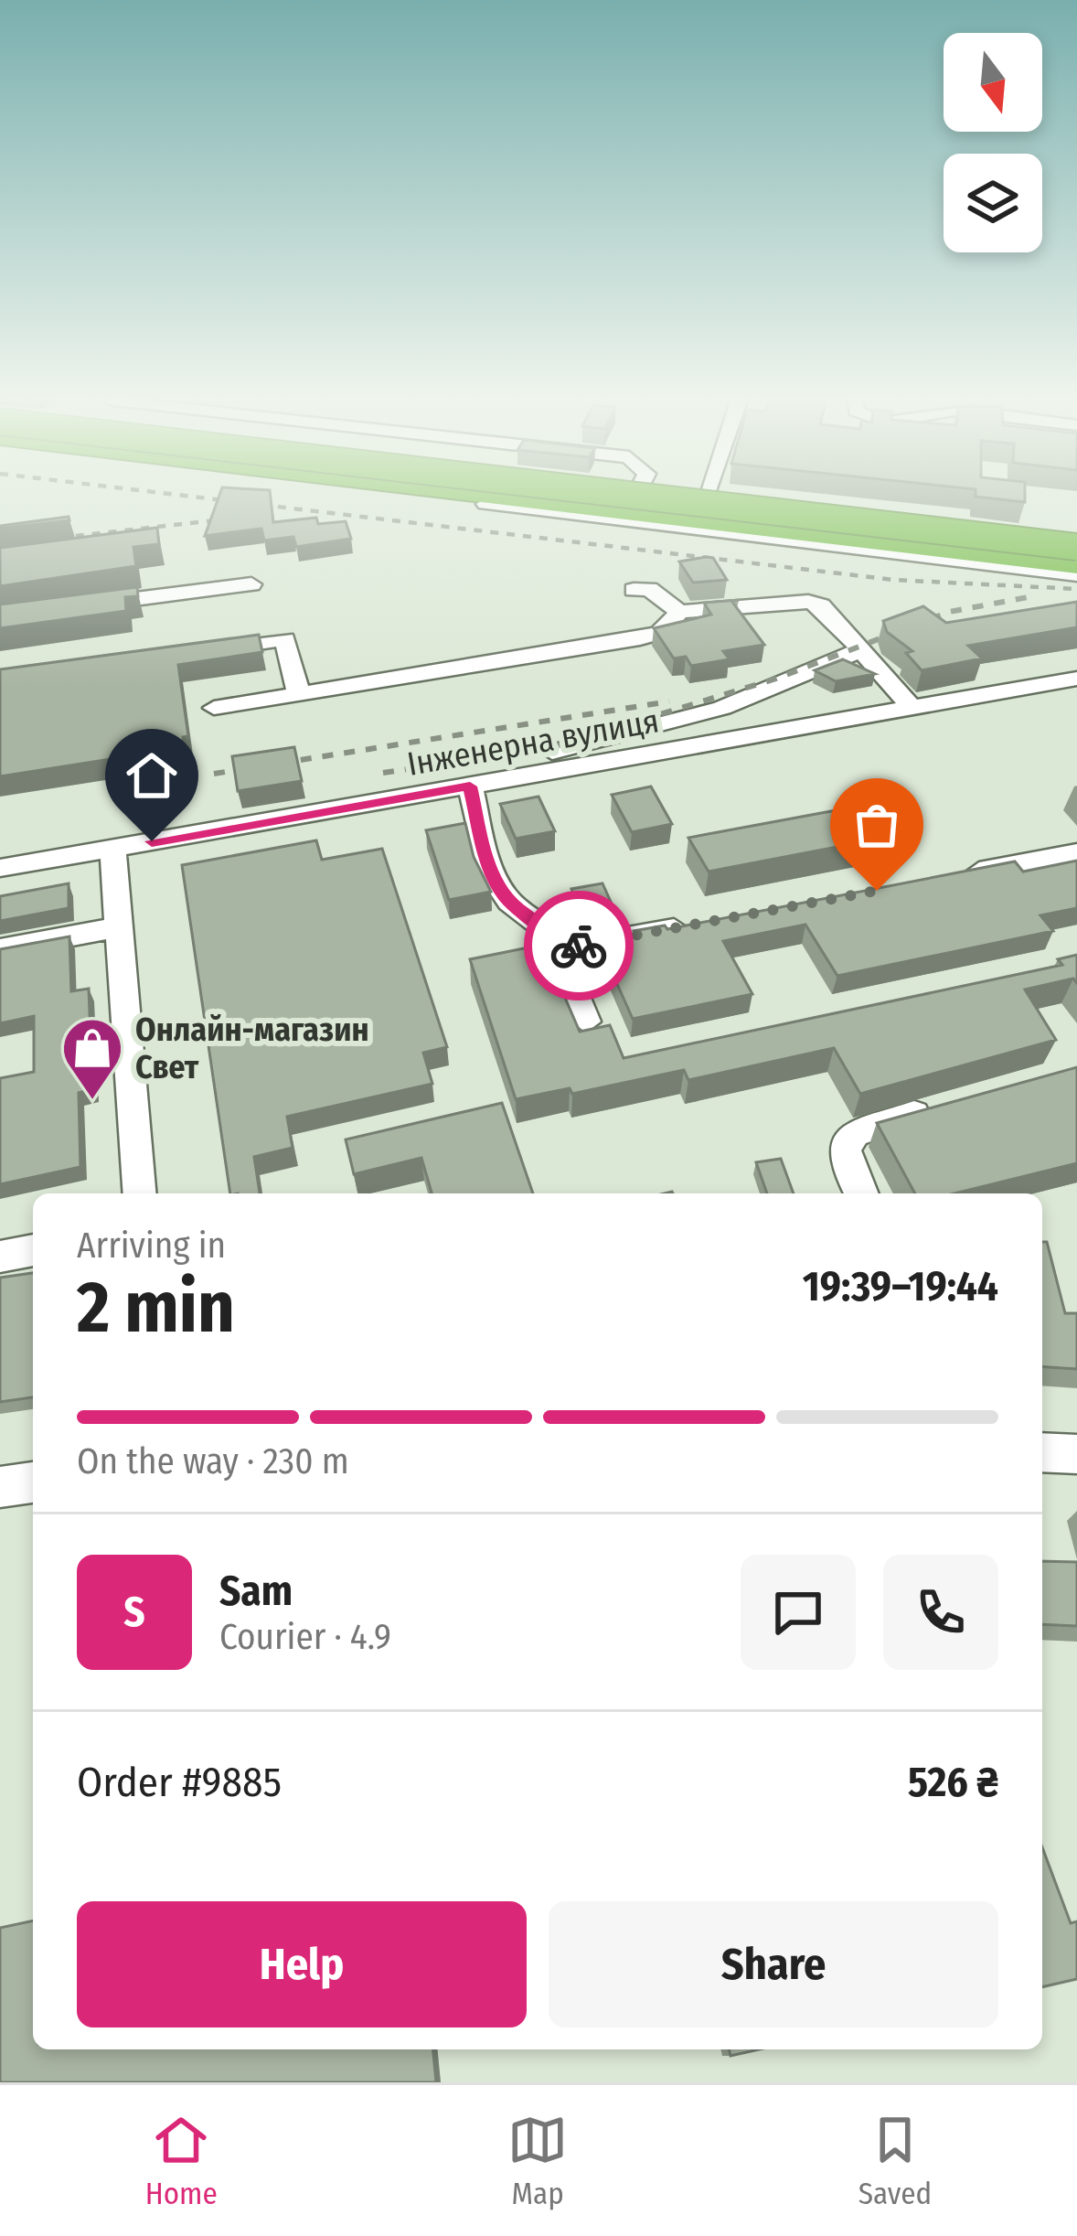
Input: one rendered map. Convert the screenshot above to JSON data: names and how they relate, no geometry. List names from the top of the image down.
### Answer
{
  "streets": {
    "street": ["Інженерна вулиця"]
  },
  "places": {
    "shop": ["Онлайн-магазин Свет"]
  },
  "north": "bottom",
  "page": {
    "heading": ["2 min", "Arriving in", "19:39–19:44"],
    "panel": [
      "Sam",
      "Courier · 4.9",
      "Order #9885",
      "526 ₴"
    ],
    "bar": "On the way · 230 m",
    "round": "S",
    "buttons": ["Help", "Share"],
    "tabs": ["Home", "Map", "Saved"]
  }
}
